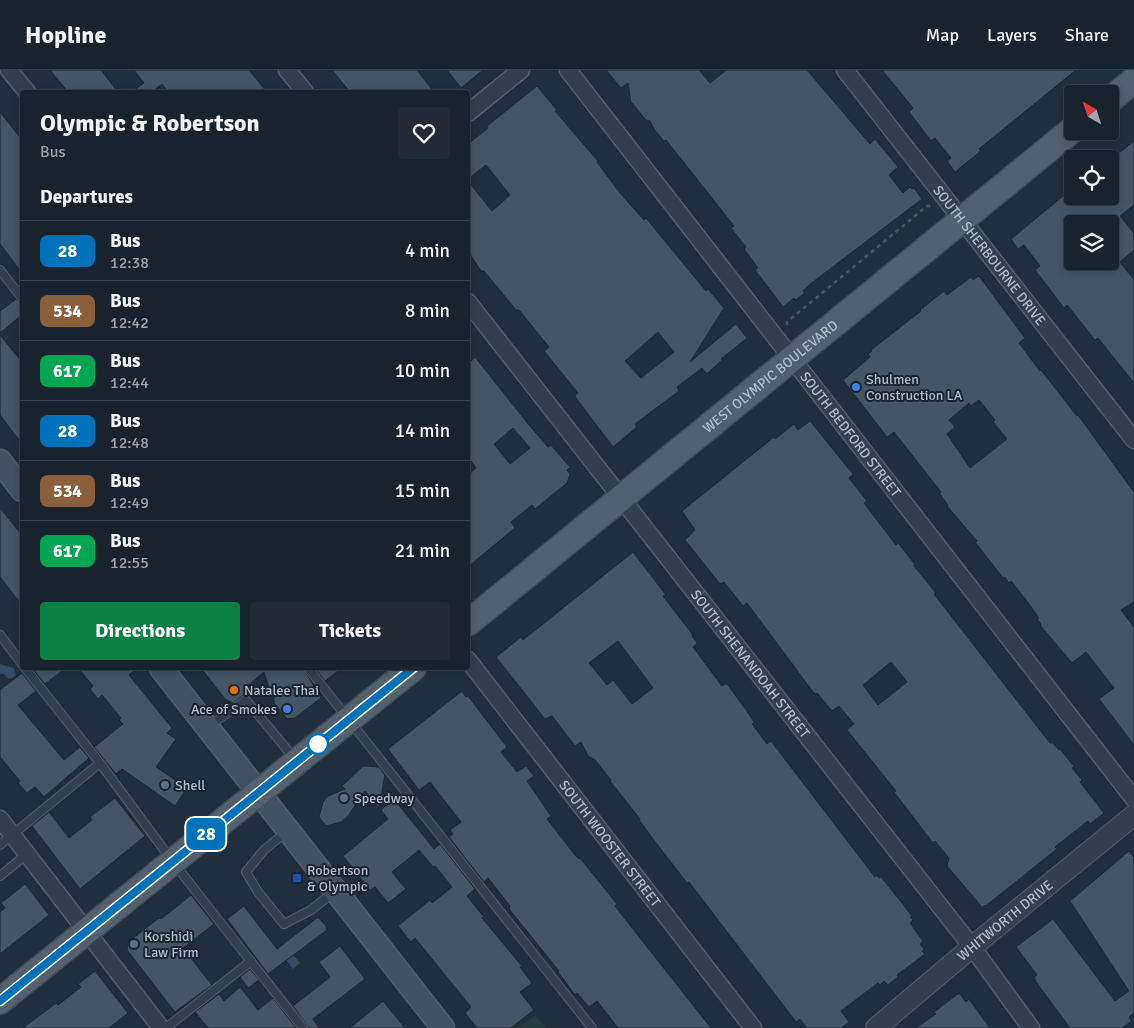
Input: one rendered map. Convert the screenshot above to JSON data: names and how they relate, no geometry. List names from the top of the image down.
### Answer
{
  "streets": {
    "main road": ["WEST OLYMPIC BOULEVARD"],
    "street": [
      "SOUTH SHERBOURNE DRIVE",
      "SOUTH BEDFORD STREET",
      "SOUTH SHENANDOAH STREET",
      "SOUTH WOOSTER STREET",
      "WHITWORTH DRIVE"
    ]
  },
  "crossings": [
    ["SOUTH SHERBOURNE DRIVE", "WEST OLYMPIC BOULEVARD"],
    ["WEST OLYMPIC BOULEVARD", "SOUTH BEDFORD STREET"],
    ["WEST OLYMPIC BOULEVARD", "SOUTH SHENANDOAH STREET"],
    ["SOUTH SHENANDOAH STREET", "WHITWORTH DRIVE"]
  ],
  "places": {
    "other": [
      "Shulmen Construction LA",
      "Natalee Thai",
      "Ace of Smokes",
      "Shell",
      "Speedway",
      "Korshidi Law Firm"
    ],
    "transit": ["Robertson & Olympic"]
  },
  "lines": ["bus line 28"],
  "north": "top left",
  "page": {
    "header": "Hopline",
    "nav": ["Map", "Layers", "Share"],
    "on_map": "28",
    "heading": [
      ["Olympic & Robertson", "Bus"],
      "Departures"
    ],
    "list": [
      {
        "mark": "28",
        "name": "Bus",
        "note": "12:38",
        "value": "4 min"
      },
      {
        "mark": "534",
        "name": "Bus",
        "note": "12:42",
        "value": "8 min"
      },
      {
        "mark": "617",
        "name": "Bus",
        "note": "12:44",
        "value": "10 min"
      },
      {
        "mark": "28",
        "name": "Bus",
        "note": "12:48",
        "value": "14 min"
      },
      {
        "mark": "534",
        "name": "Bus",
        "note": "12:49",
        "value": "15 min"
      },
      {
        "mark": "617",
        "name": "Bus",
        "note": "12:55",
        "value": "21 min"
      }
    ],
    "buttons": ["Directions", "Tickets"]
  }
}
